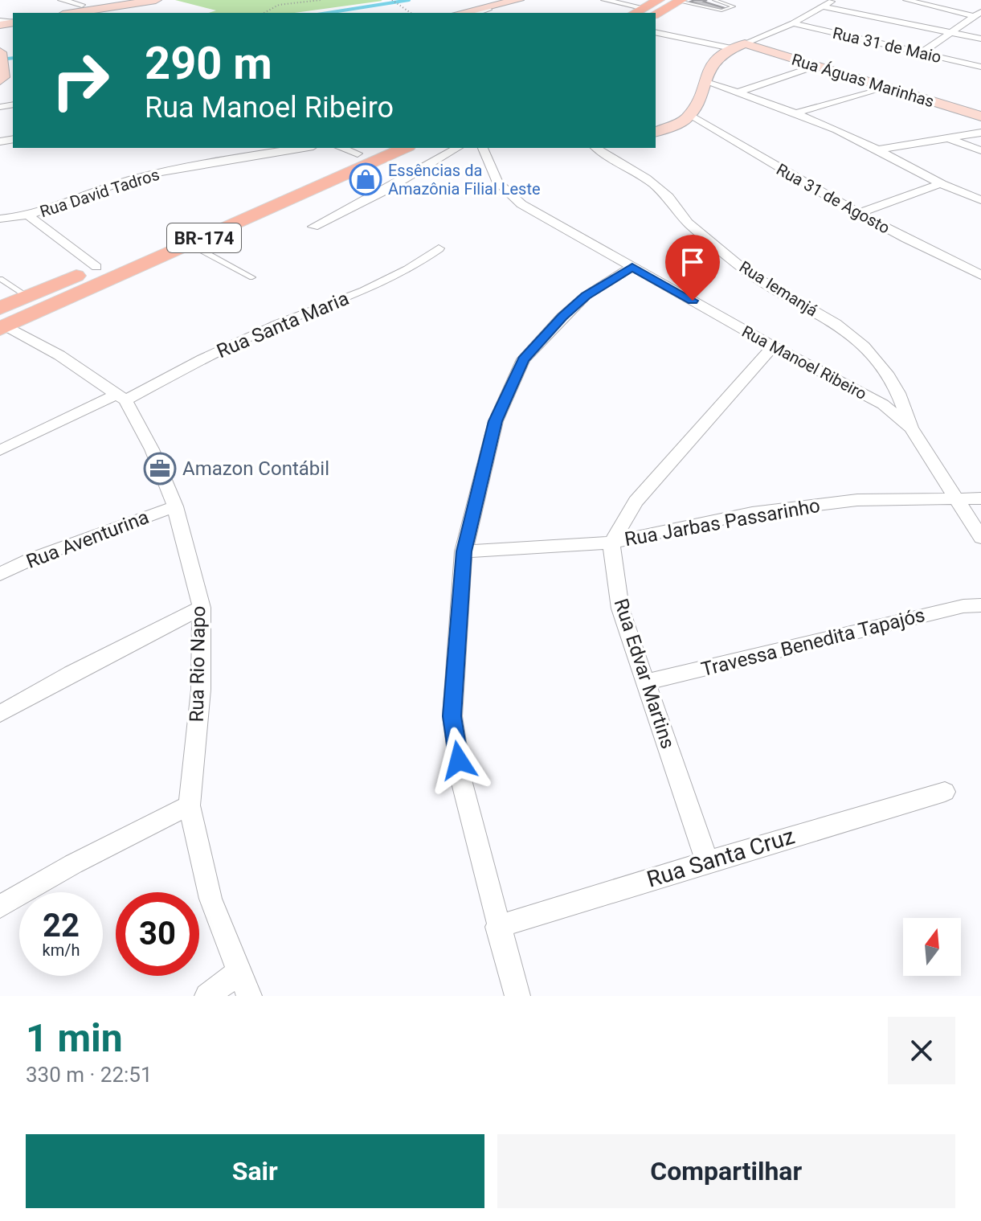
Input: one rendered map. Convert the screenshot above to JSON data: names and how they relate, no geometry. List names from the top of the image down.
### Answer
{
  "streets": {
    "main road": ["BR-174"],
    "street": [
      "Rua 31 de Maio",
      "Rua Águas Marinhas",
      "Rua David Tadros",
      "Rua 31 de Agosto",
      "Rua Iemanjá",
      "Rua Santa Maria",
      "Rua Manoel Ribeiro",
      "Rua Jarbas Passarinho",
      "Rua Aventurina",
      "Travessa Benedita Tapajós",
      "Rua Rio Napo",
      "Rua Edvar Martins",
      "Rua Santa Cruz"
    ]
  },
  "crossings": [
    ["BR-174", "Rua Rio Napo"],
    ["Rua Iemanjá", "Rua Manoel Ribeiro"],
    ["Rua Santa Maria", "Rua Rio Napo"],
    ["Rua Jarbas Passarinho", "Rua Edvar Martins"],
    ["Rua Aventurina", "Rua Rio Napo"],
    ["Travessa Benedita Tapajós", "Rua Edvar Martins"],
    ["Rua Edvar Martins", "Rua Santa Cruz"]
  ],
  "places": {
    "shop": ["Essências da Amazônia Filial Leste"],
    "office": ["Amazon Contábil"]
  },
  "north": "top",
  "page": {
    "turn": ["290 m", "Rua Manoel Ribeiro"],
    "speed": "22 km/h",
    "limit": "30",
    "heading": ["1 min", "330 m · 22:51"],
    "buttons": ["Sair", "Compartilhar"]
  }
}
